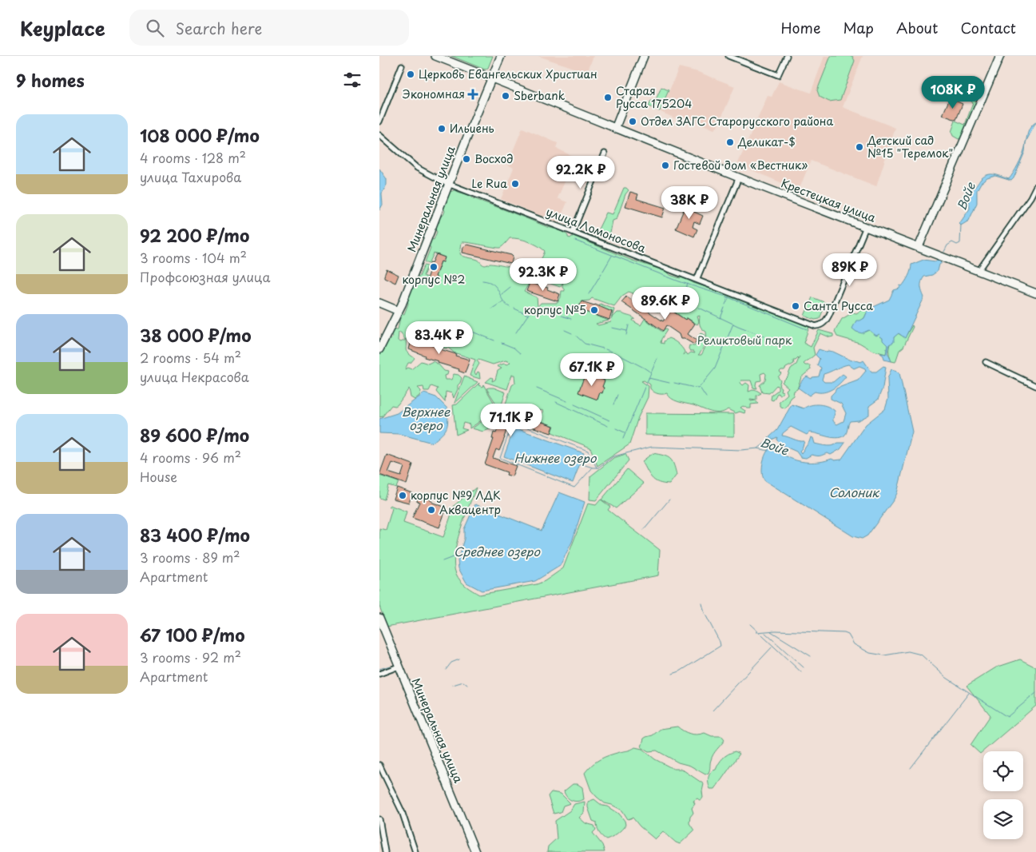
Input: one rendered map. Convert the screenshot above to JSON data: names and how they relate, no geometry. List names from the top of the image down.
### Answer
{
  "streets": {
    "main road": ["Минеральная улица", "Крестецкая улица"],
    "street": ["улица Ломоносова"]
  },
  "crossings": [
    ["Минеральная улица", "Крестецкая улица"],
    ["Минеральная улица", "улица Ломоносова"],
    ["Крестецкая улица", "улица Ломоносова"]
  ],
  "water": [
    "Войе",
    "Верхнее озеро",
    "Нижнее озеро",
    "Солоник",
    "Среднее озеро"
  ],
  "parks": ["Реликтовый парк"],
  "places": {
    "other": [
      "Церковь Евангельских Христиан",
      "Sberbank",
      "Старая Русса 175204",
      "Отдел ЗАГС Старорусского района",
      "Ильиень",
      "Деликат-$",
      "Детский сад №15 \"Теремок\"",
      "Восход",
      "Гостевой дом «Вестник»",
      "Le Rua",
      "корпус №2",
      "Санта Русса",
      "корпус №5",
      "корпус №9 ЛДК",
      "Аквацентр"
    ],
    "health": ["Экономная"]
  },
  "page": {
    "header": "Keyplace",
    "search": "Search here",
    "nav": [
      "Home",
      "Map",
      "About",
      "Contact"
    ],
    "heading": "9 homes",
    "price": [
      "108K ₽",
      "92.2K ₽",
      "38K ₽",
      "89K ₽",
      "92.3K ₽",
      "89.6K ₽",
      "83.4K ₽",
      "67.1K ₽",
      "71.1K ₽"
    ],
    "list": [
      {
        "name": "108 000 ₽/mo",
        "note": "4 rooms · 128 m² · улица Тахирова"
      },
      {
        "name": "92 200 ₽/mo",
        "note": "3 rooms · 104 m² · Профсоюзная улица"
      },
      {
        "name": "38 000 ₽/mo",
        "note": "2 rooms · 54 m² · улица Некрасова"
      },
      {
        "name": "89 600 ₽/mo",
        "note": "4 rooms · 96 m² · House"
      },
      {
        "name": "83 400 ₽/mo",
        "note": "3 rooms · 89 m² · Apartment"
      },
      {
        "name": "67 100 ₽/mo",
        "note": "3 rooms · 92 m² · Apartment"
      }
    ]
  }
}
